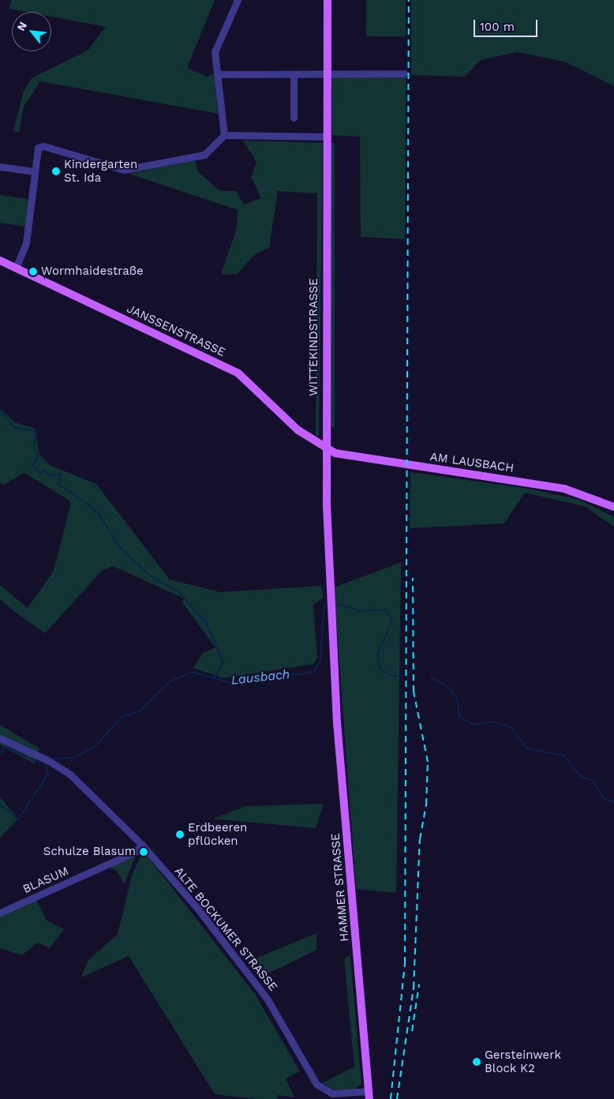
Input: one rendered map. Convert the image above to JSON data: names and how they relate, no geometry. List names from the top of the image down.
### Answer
{
  "streets": {
    "main road": [
      "JANSSENSTRASSE",
      "WITTEKINDSTRASSE",
      "AM LAUSBACH",
      "HAMMER STRASSE"
    ],
    "street": ["BLASUM", "ALTE BOCKUMER STRASSE"]
  },
  "crossings": [
    ["JANSSENSTRASSE", "WITTEKINDSTRASSE"],
    ["JANSSENSTRASSE", "AM LAUSBACH"],
    ["WITTEKINDSTRASSE", "AM LAUSBACH"],
    ["WITTEKINDSTRASSE", "HAMMER STRASSE"],
    ["BLASUM", "ALTE BOCKUMER STRASSE"],
    ["HAMMER STRASSE", "ALTE BOCKUMER STRASSE"]
  ],
  "water": ["Lausbach"],
  "places": [
    "Kindergarten St. Ida",
    "Wormhaidestraße",
    "Erdbeeren pflücken",
    "Schulze Blasum",
    "Gersteinwerk Block K2"
  ],
  "scale_bar": "100 m",
  "north": "top left"
}
